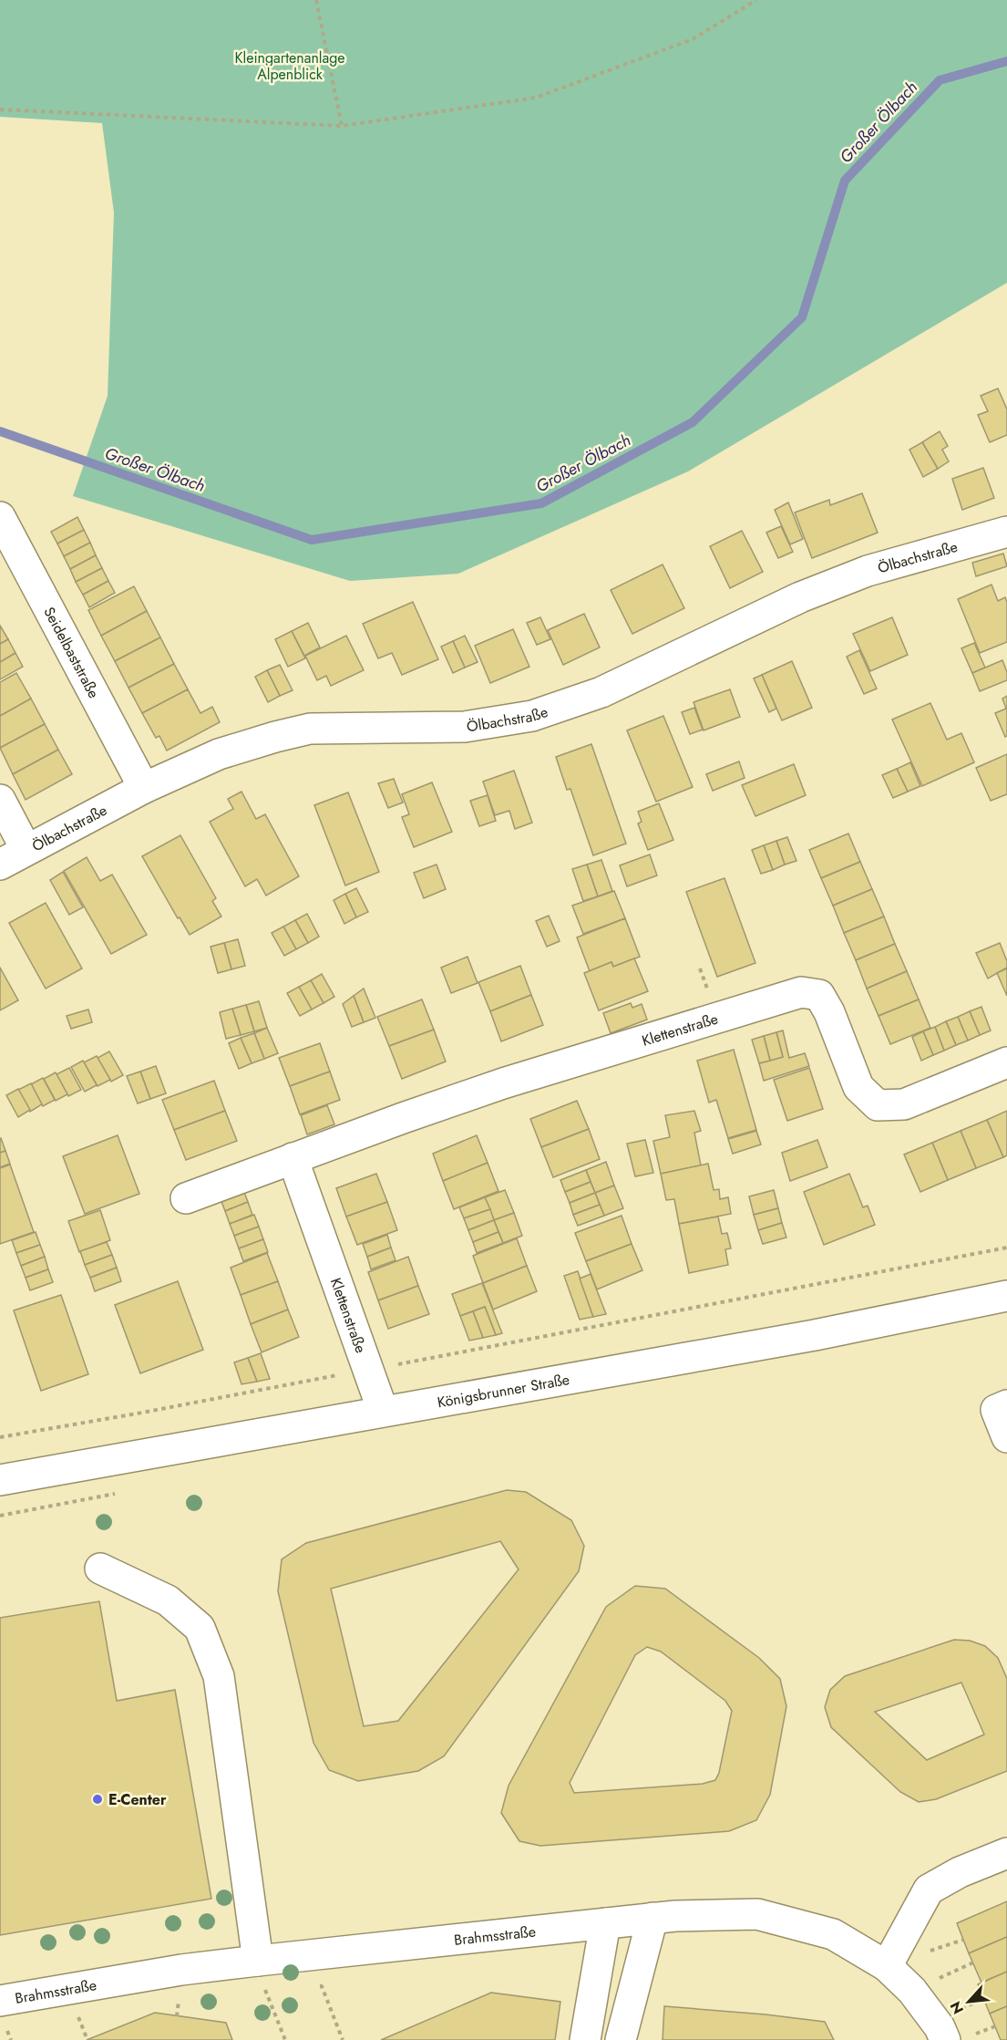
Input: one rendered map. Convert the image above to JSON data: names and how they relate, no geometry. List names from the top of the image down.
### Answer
{
  "streets": {
    "street": [
      "Ölbachstraße",
      "Seidelbaststraße",
      "Klettenstraße",
      "Königsbrunner Straße",
      "Brahmsstraße"
    ]
  },
  "crossings": [
    ["Ölbachstraße", "Seidelbaststraße"],
    ["Klettenstraße", "Königsbrunner Straße"]
  ],
  "water": ["Großer Ölbach"],
  "parks": ["Kleingartenanlage Alpenblick"],
  "places": ["E-Center"],
  "north": "bottom left"
}
